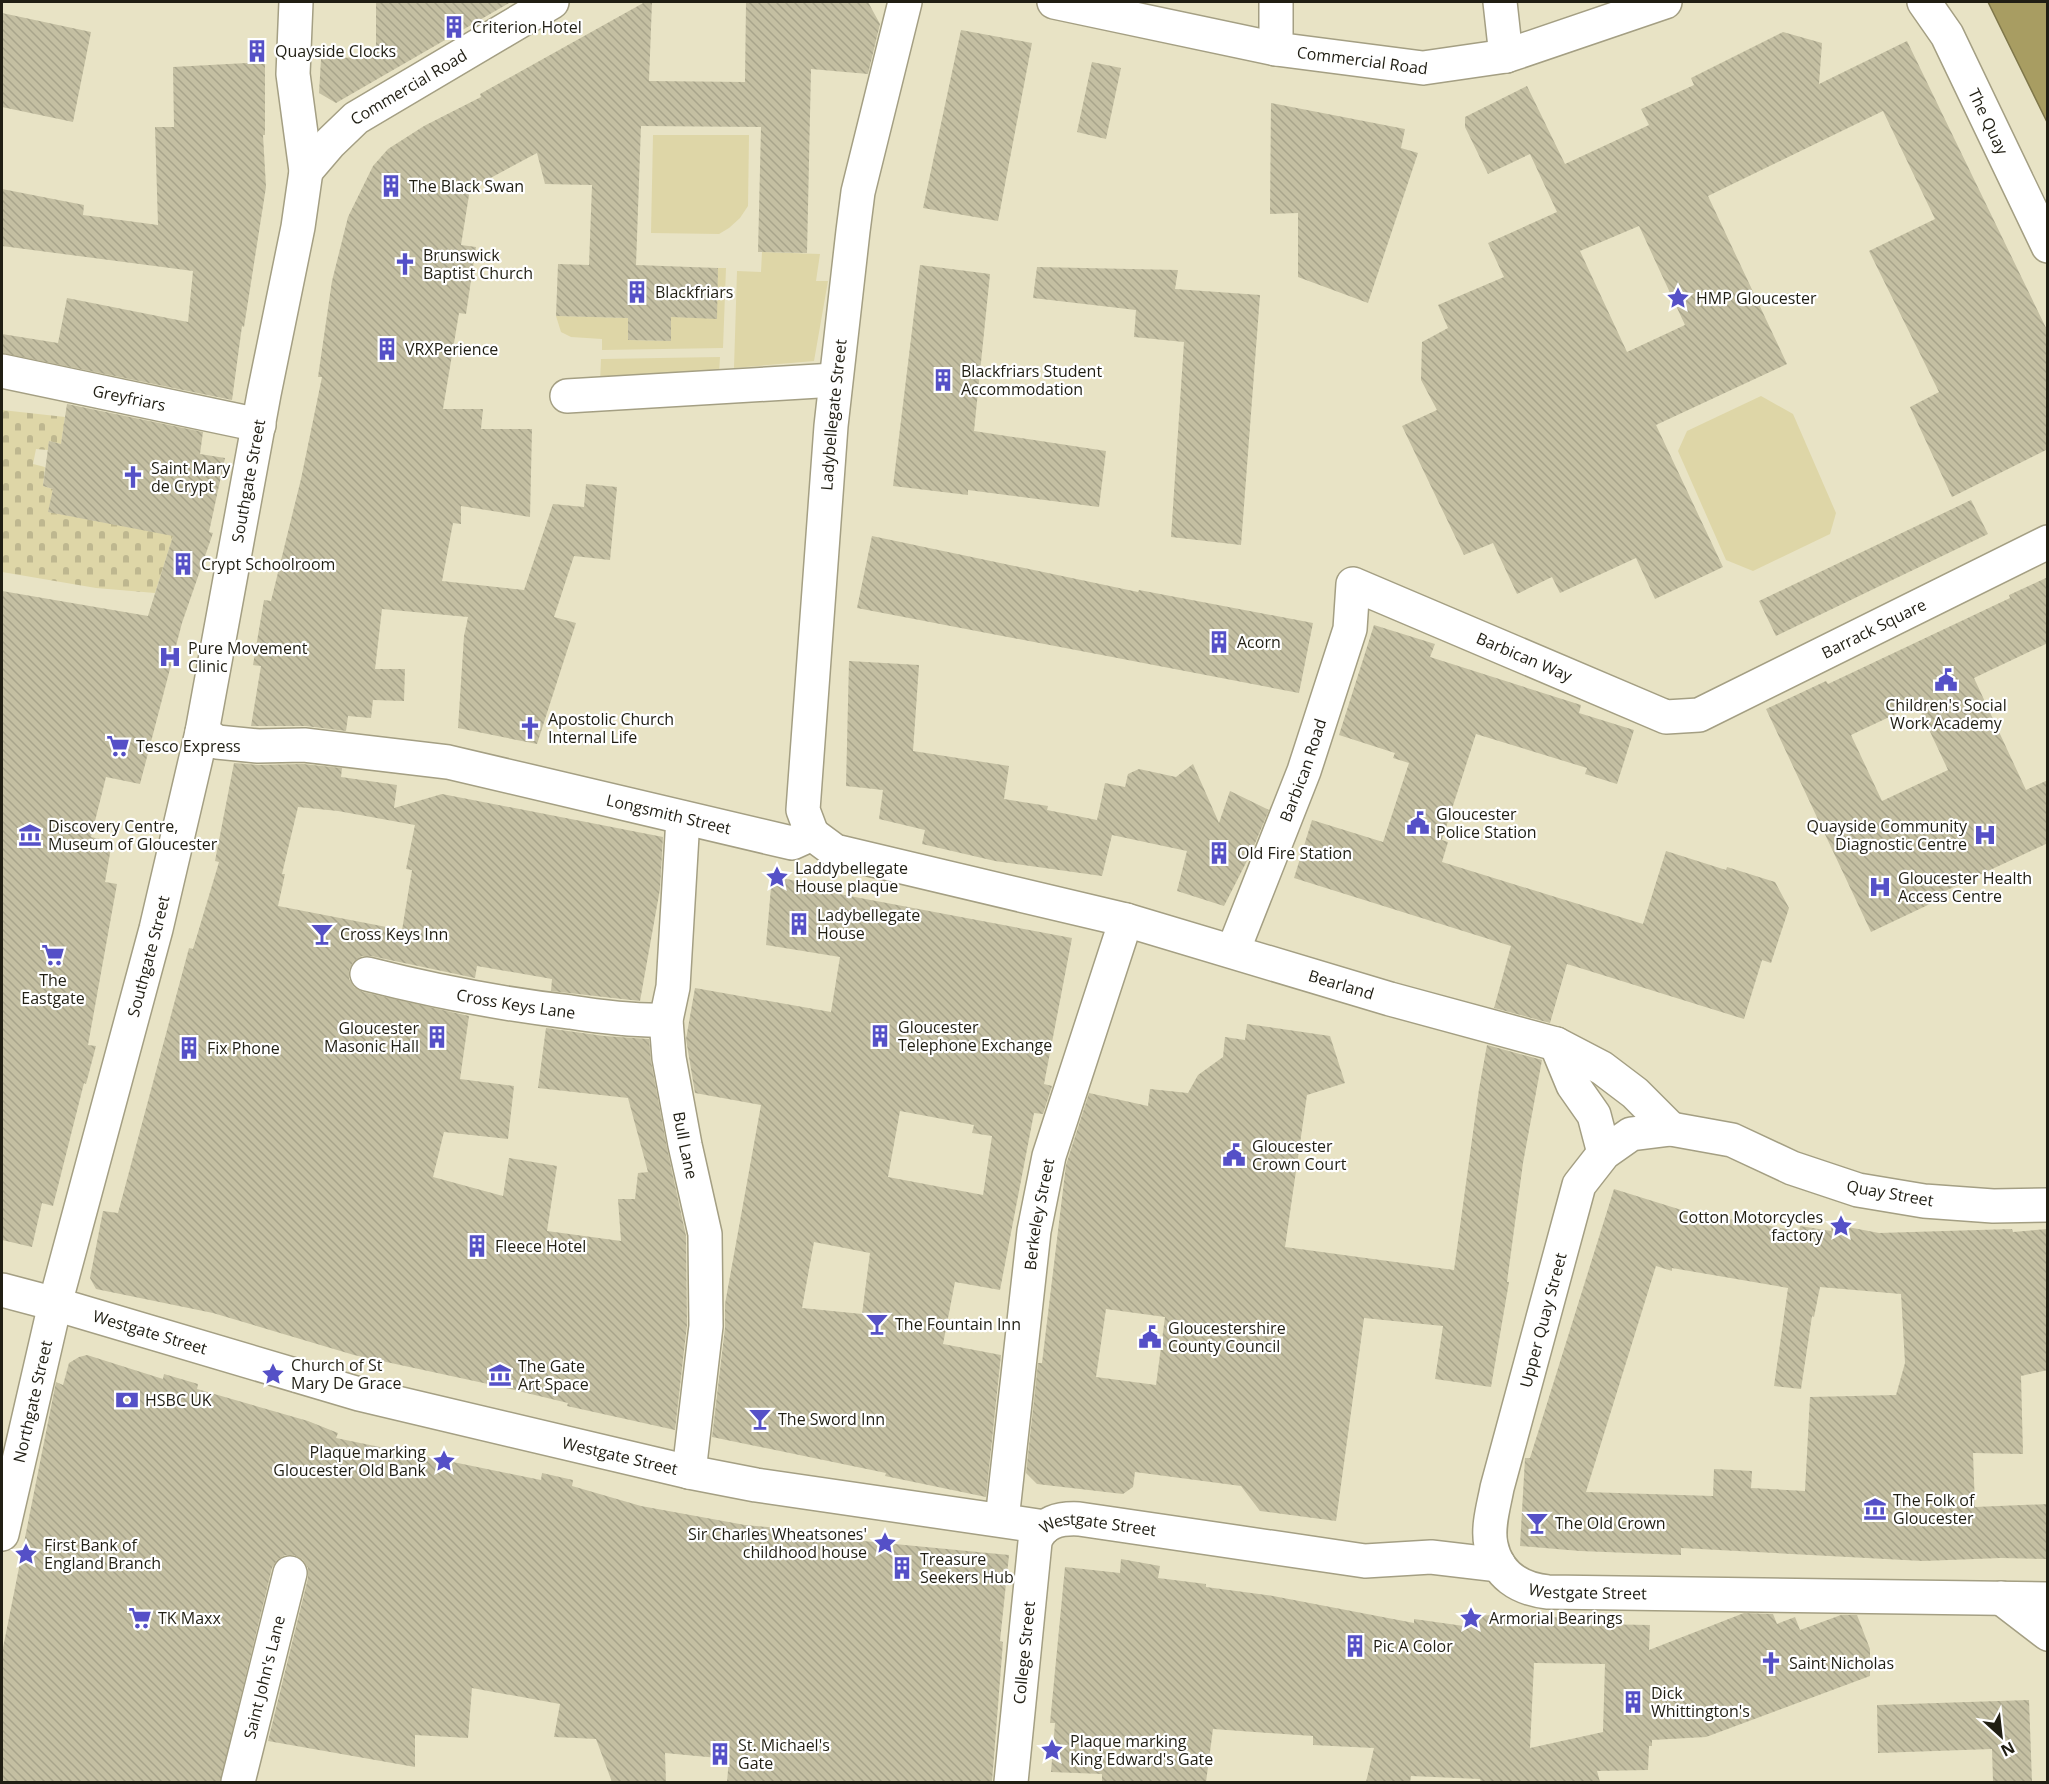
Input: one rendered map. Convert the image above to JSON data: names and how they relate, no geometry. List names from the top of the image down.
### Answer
{
  "streets": {
    "street": [
      "Commercial Road",
      "The Quay",
      "Greyfriars",
      "Ladybellegate Street",
      "Southgate Street",
      "Barrack Square",
      "Barbican Way",
      "Barbican Road",
      "Longsmith Street",
      "Bearland",
      "Cross Keys Lane",
      "Bull Lane",
      "Quay Street",
      "Berkeley Street",
      "Upper Quay Street",
      "Westgate Street",
      "Northgate Street",
      "College Street",
      "Saint John's Lane"
    ]
  },
  "crossings": [
    ["Commercial Road", "Southgate Street"],
    ["Greyfriars", "Southgate Street"],
    ["Ladybellegate Street", "Longsmith Street"],
    ["Southgate Street", "Longsmith Street"],
    ["Southgate Street", "Westgate Street"],
    ["Southgate Street", "Northgate Street"],
    ["Barrack Square", "Barbican Way"],
    ["Barbican Way", "Barbican Road"],
    ["Barbican Road", "Bearland"],
    ["Longsmith Street", "Bull Lane"],
    ["Bearland", "Quay Street"],
    ["Bearland", "Berkeley Street"],
    ["Bearland", "Upper Quay Street"],
    ["Cross Keys Lane", "Bull Lane"],
    ["Bull Lane", "Westgate Street"],
    ["Quay Street", "Upper Quay Street"],
    ["Berkeley Street", "Westgate Street"],
    ["Upper Quay Street", "Westgate Street"],
    ["Westgate Street", "Northgate Street"],
    ["Westgate Street", "College Street"]
  ],
  "places": {
    "building": [
      "Criterion Hotel",
      "Quayside Clocks",
      "The Black Swan",
      "Blackfriars",
      "VRXPerience",
      "Blackfriars Student Accommodation",
      "Crypt Schoolroom",
      "Acorn",
      "Old Fire Station",
      "Ladybellegate House",
      "Gloucester Telephone Exchange",
      "Gloucester Masonic Hall",
      "Fix Phone",
      "Fleece Hotel",
      "Treasure Seekers Hub",
      "Pic A Color",
      "Dick Whittington's",
      "St. Michael's Gate"
    ],
    "church": [
      "Brunswick Baptist Church",
      "Saint Mary de Crypt",
      "Apostolic Church Internal Life",
      "Saint Nicholas"
    ],
    "place": [
      "HMP Gloucester",
      "Laddybellegate House plaque",
      "Cotton Motorcycles factory",
      "Church of St Mary De Grace",
      "Plaque marking Gloucester Old Bank",
      "Sir Charles Wheatsones' childhood house",
      "First Bank of England Branch",
      "Armorial Bearings",
      "Plaque marking King Edward's Gate"
    ],
    "hospital": ["Pure Movement Clinic", "Quayside Community Diagnostic Centre", "Gloucester Health Access Centre"],
    "public building": [
      "Children's Social Work Academy",
      "Gloucester Police Station",
      "Gloucester Crown Court",
      "Gloucestershire County Council"
    ],
    "supermarket": ["Tesco Express", "The Eastgate", "TK Maxx"],
    "museum": ["Discovery Centre, Museum of Gloucester", "The Gate Art Space", "The Folk of Gloucester"],
    "bar": [
      "Cross Keys Inn",
      "The Fountain Inn",
      "The Sword Inn",
      "The Old Crown"
    ],
    "bank": ["HSBC UK"]
  },
  "north": "bottom right"
}
